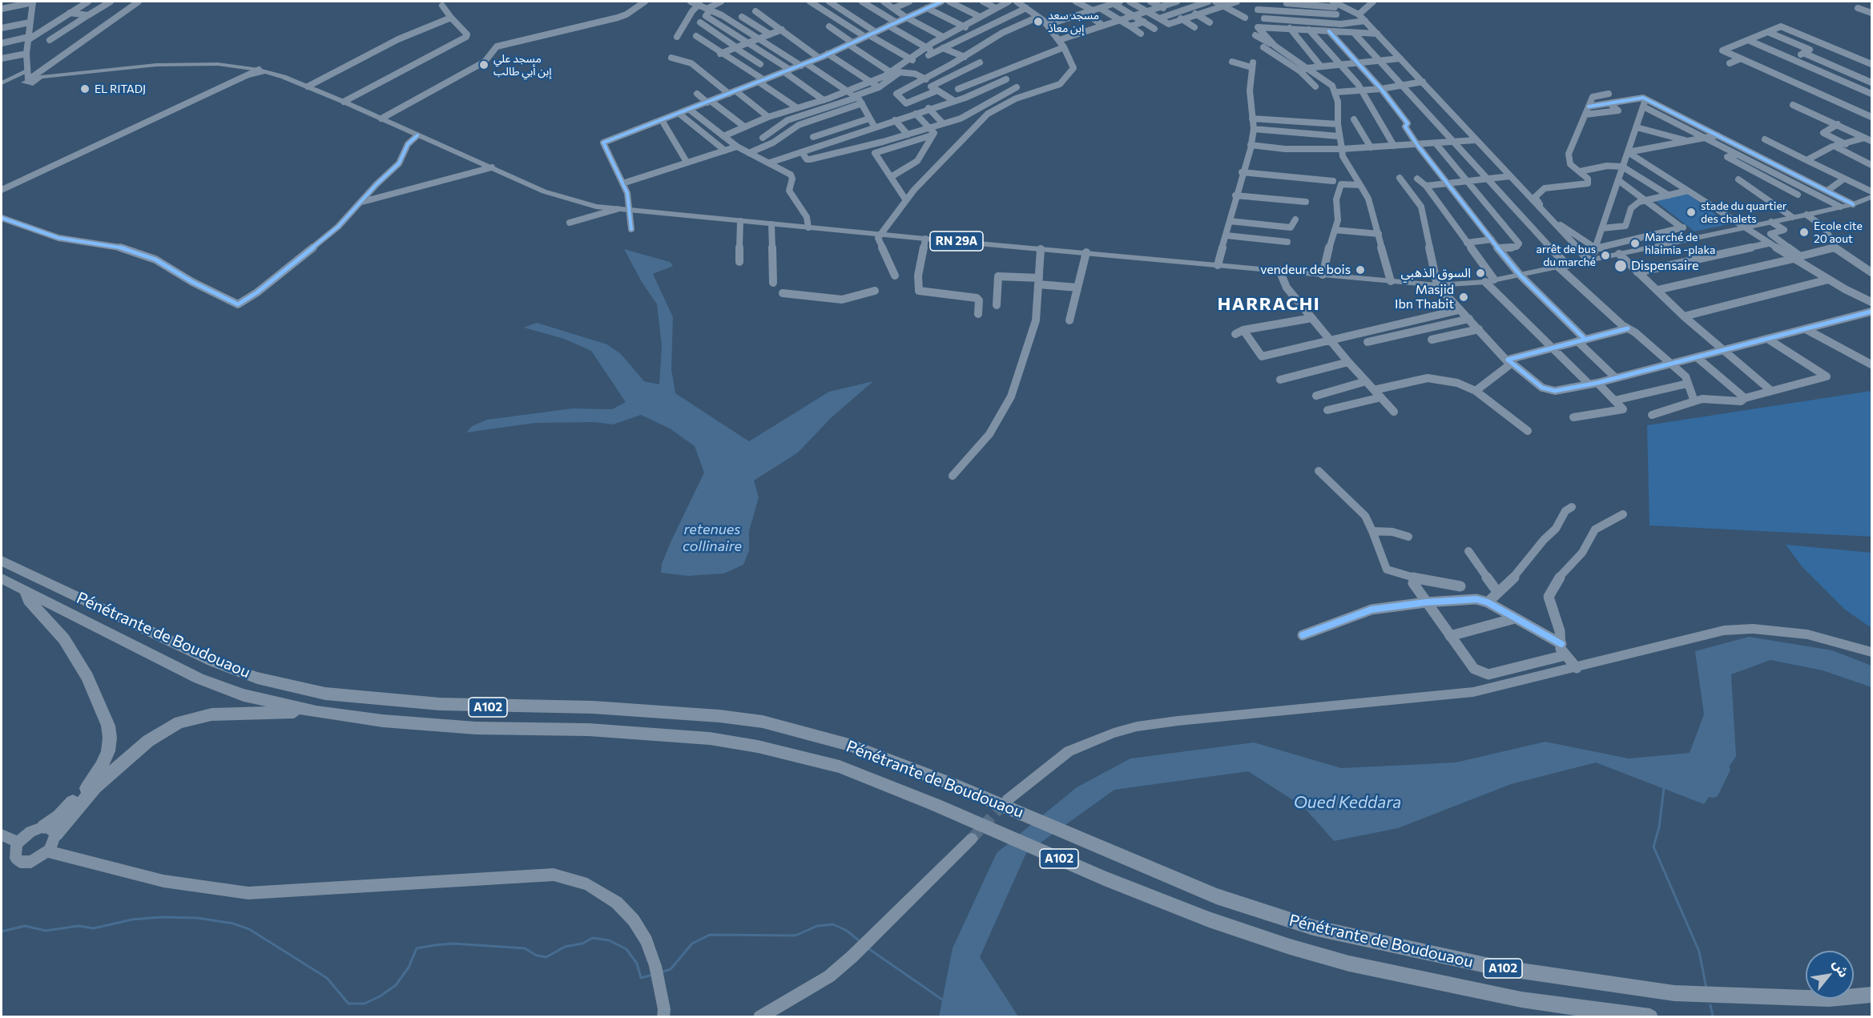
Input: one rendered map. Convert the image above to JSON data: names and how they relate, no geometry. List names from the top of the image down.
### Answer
{
  "streets": {
    "highway": ["Pénétrante de Boudouaou", "A102"],
    "main road": ["RN 29A"]
  },
  "districts": ["HARRACHI"],
  "water": ["retenues collinaire", "Oued Keddara"],
  "places": [
    "مسجد سعد إبن معاذ",
    "مسجد علي إبن أبي طالب",
    "EL RITADJ",
    "stade du quartier des chalets",
    "Ecole cite 20 aout",
    "Marché de hlaimia -plaka",
    "arrêt de bus du marché",
    "Dispensaire",
    "vendeur de bois",
    "السوق الذهبي",
    "Masjid Ibn Thabit"
  ],
  "north": "top right"
}
